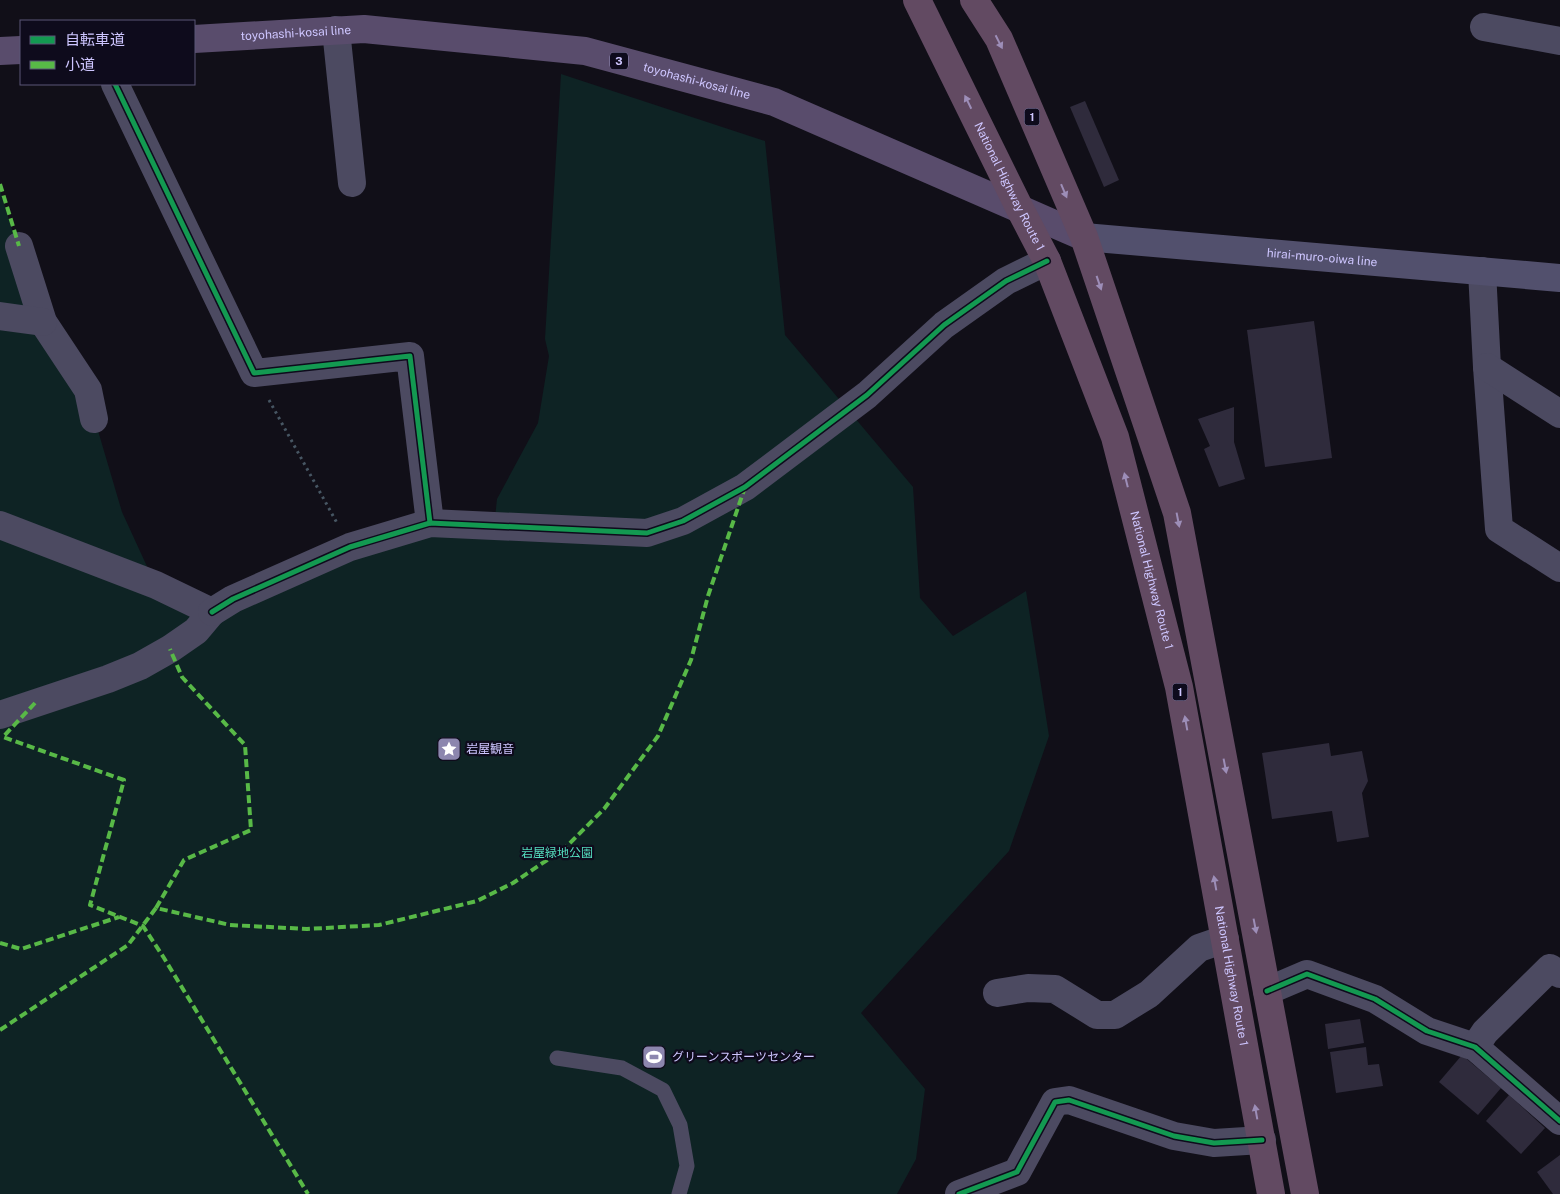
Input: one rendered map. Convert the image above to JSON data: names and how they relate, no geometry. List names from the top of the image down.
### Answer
{
  "streets": {
    "highway": ["1", "National Highway Route 1"],
    "main road": ["toyohashi-kosai line", "3", "hirai-muro-oiwa line"]
  },
  "crossings": [
    ["toyohashi-kosai line", "1"],
    ["toyohashi-kosai line", "National Highway Route 1"],
    ["toyohashi-kosai line", "hirai-muro-oiwa line"],
    ["1", "hirai-muro-oiwa line"]
  ],
  "parks": ["岩屋緑地公園"],
  "places": {
    "place": ["岩屋観音"],
    "sports": ["グリーンスポーツセンター"]
  },
  "legend": ["自転車道", "小道"]
}
